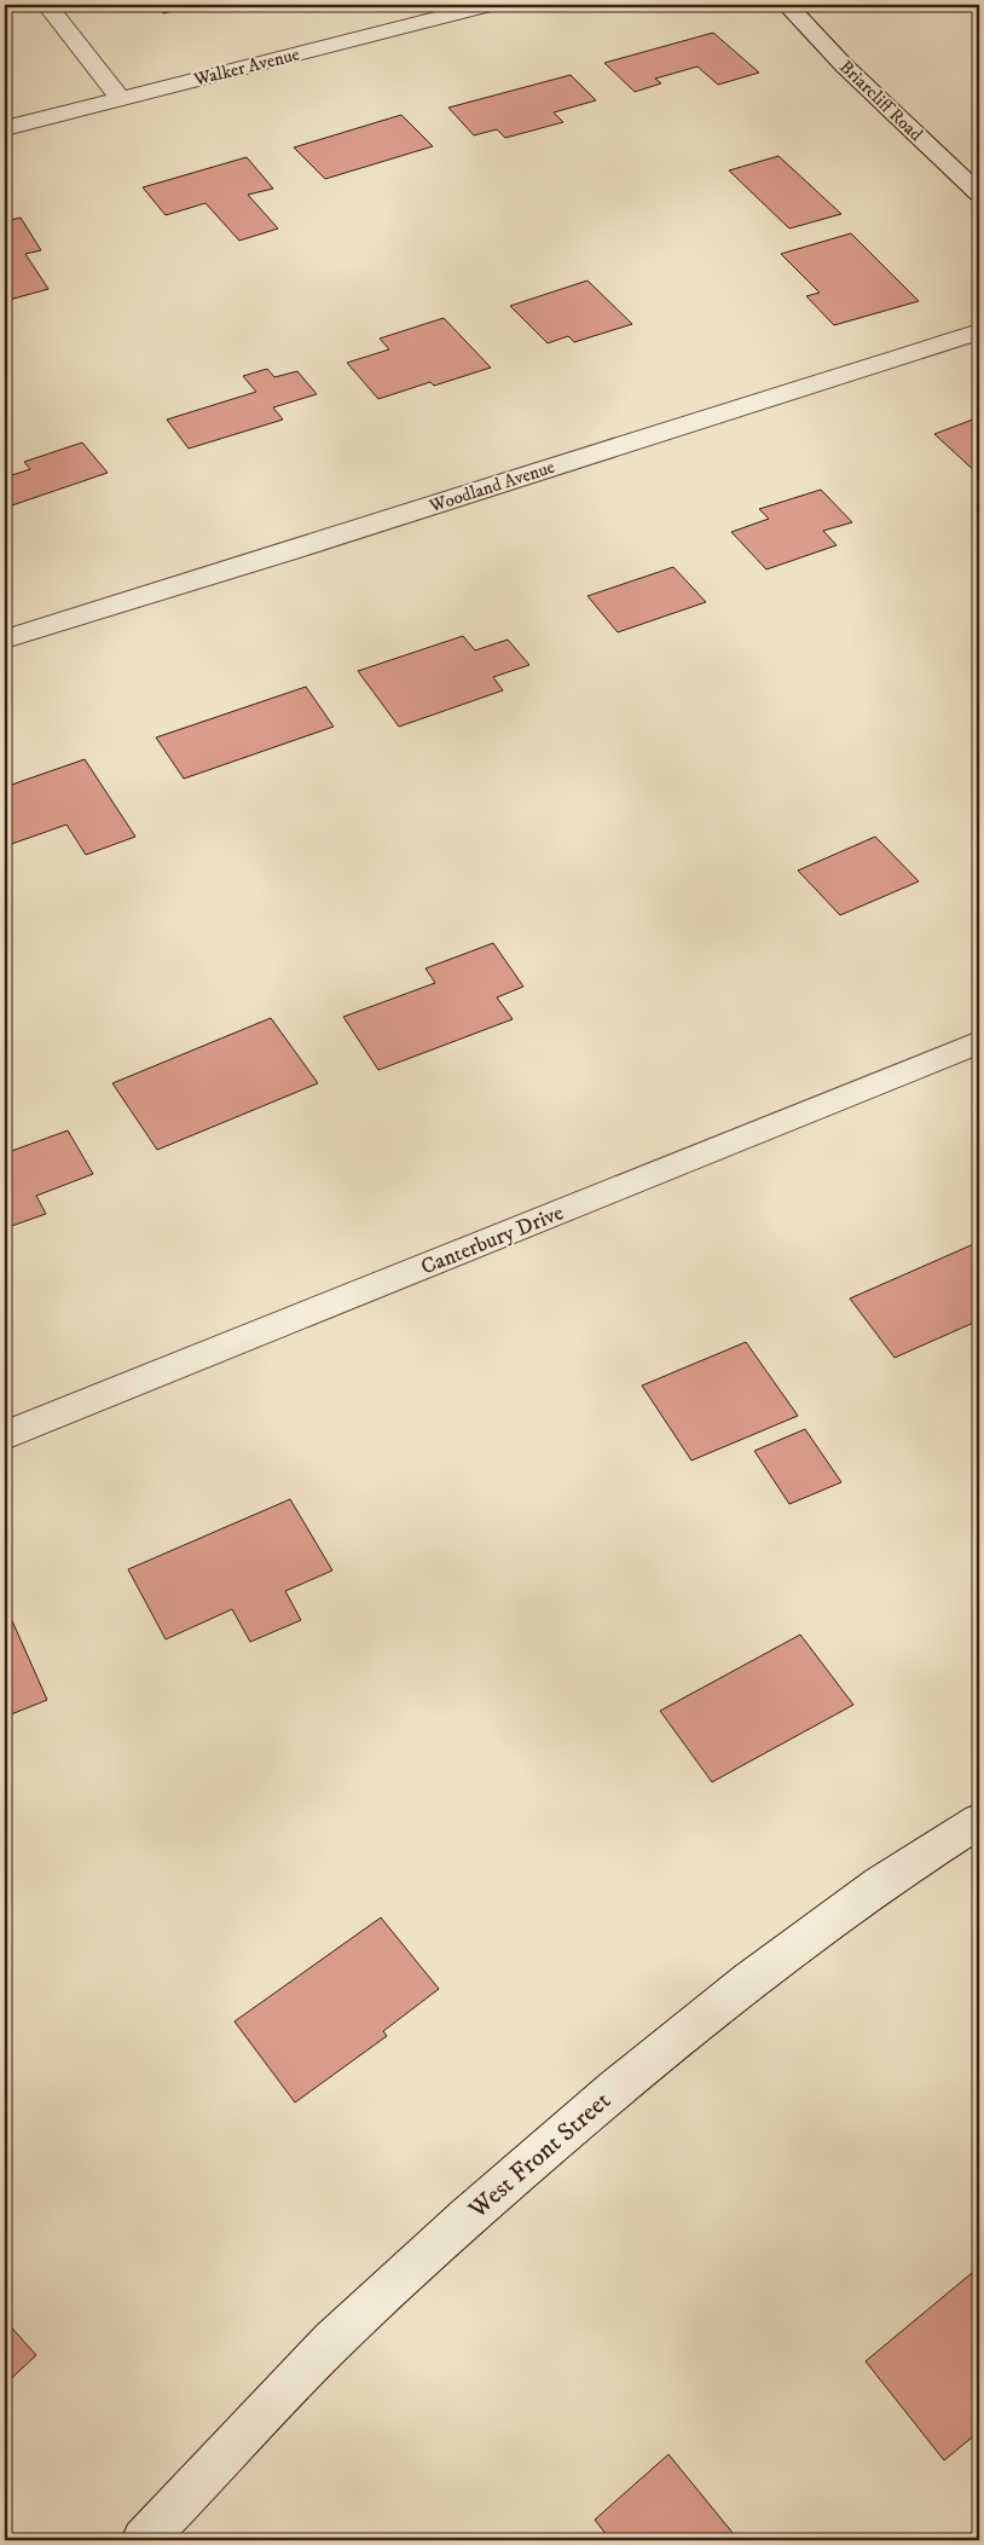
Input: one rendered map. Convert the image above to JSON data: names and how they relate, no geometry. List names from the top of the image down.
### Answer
{
  "streets": {
    "street": [
      "Walker Avenue",
      "Briarcliff Road",
      "Woodland Avenue",
      "Canterbury Drive",
      "West Front Street"
    ]
  }
}
